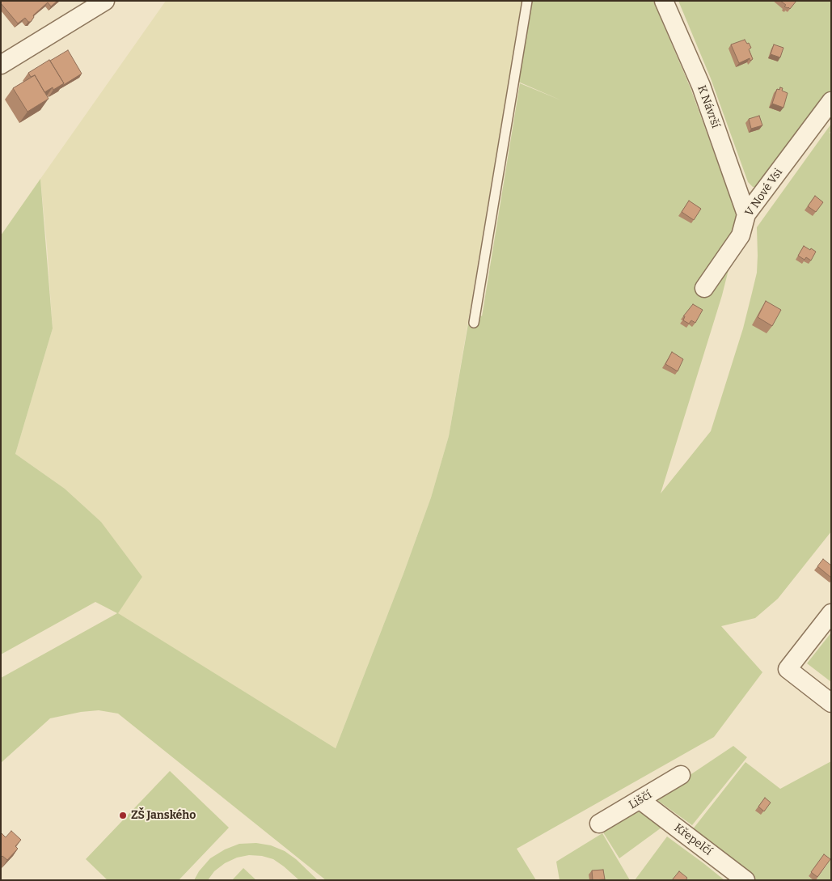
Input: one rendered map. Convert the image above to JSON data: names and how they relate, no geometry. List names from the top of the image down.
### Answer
{
  "streets": {
    "street": [
      "K Návrší",
      "V Nové Vsi",
      "Liščí",
      "Křepelčí"
    ]
  },
  "crossings": [
    ["K Návrší", "V Nové Vsi"],
    ["Liščí", "Křepelčí"]
  ],
  "places": ["ZŠ Janského"]
}
